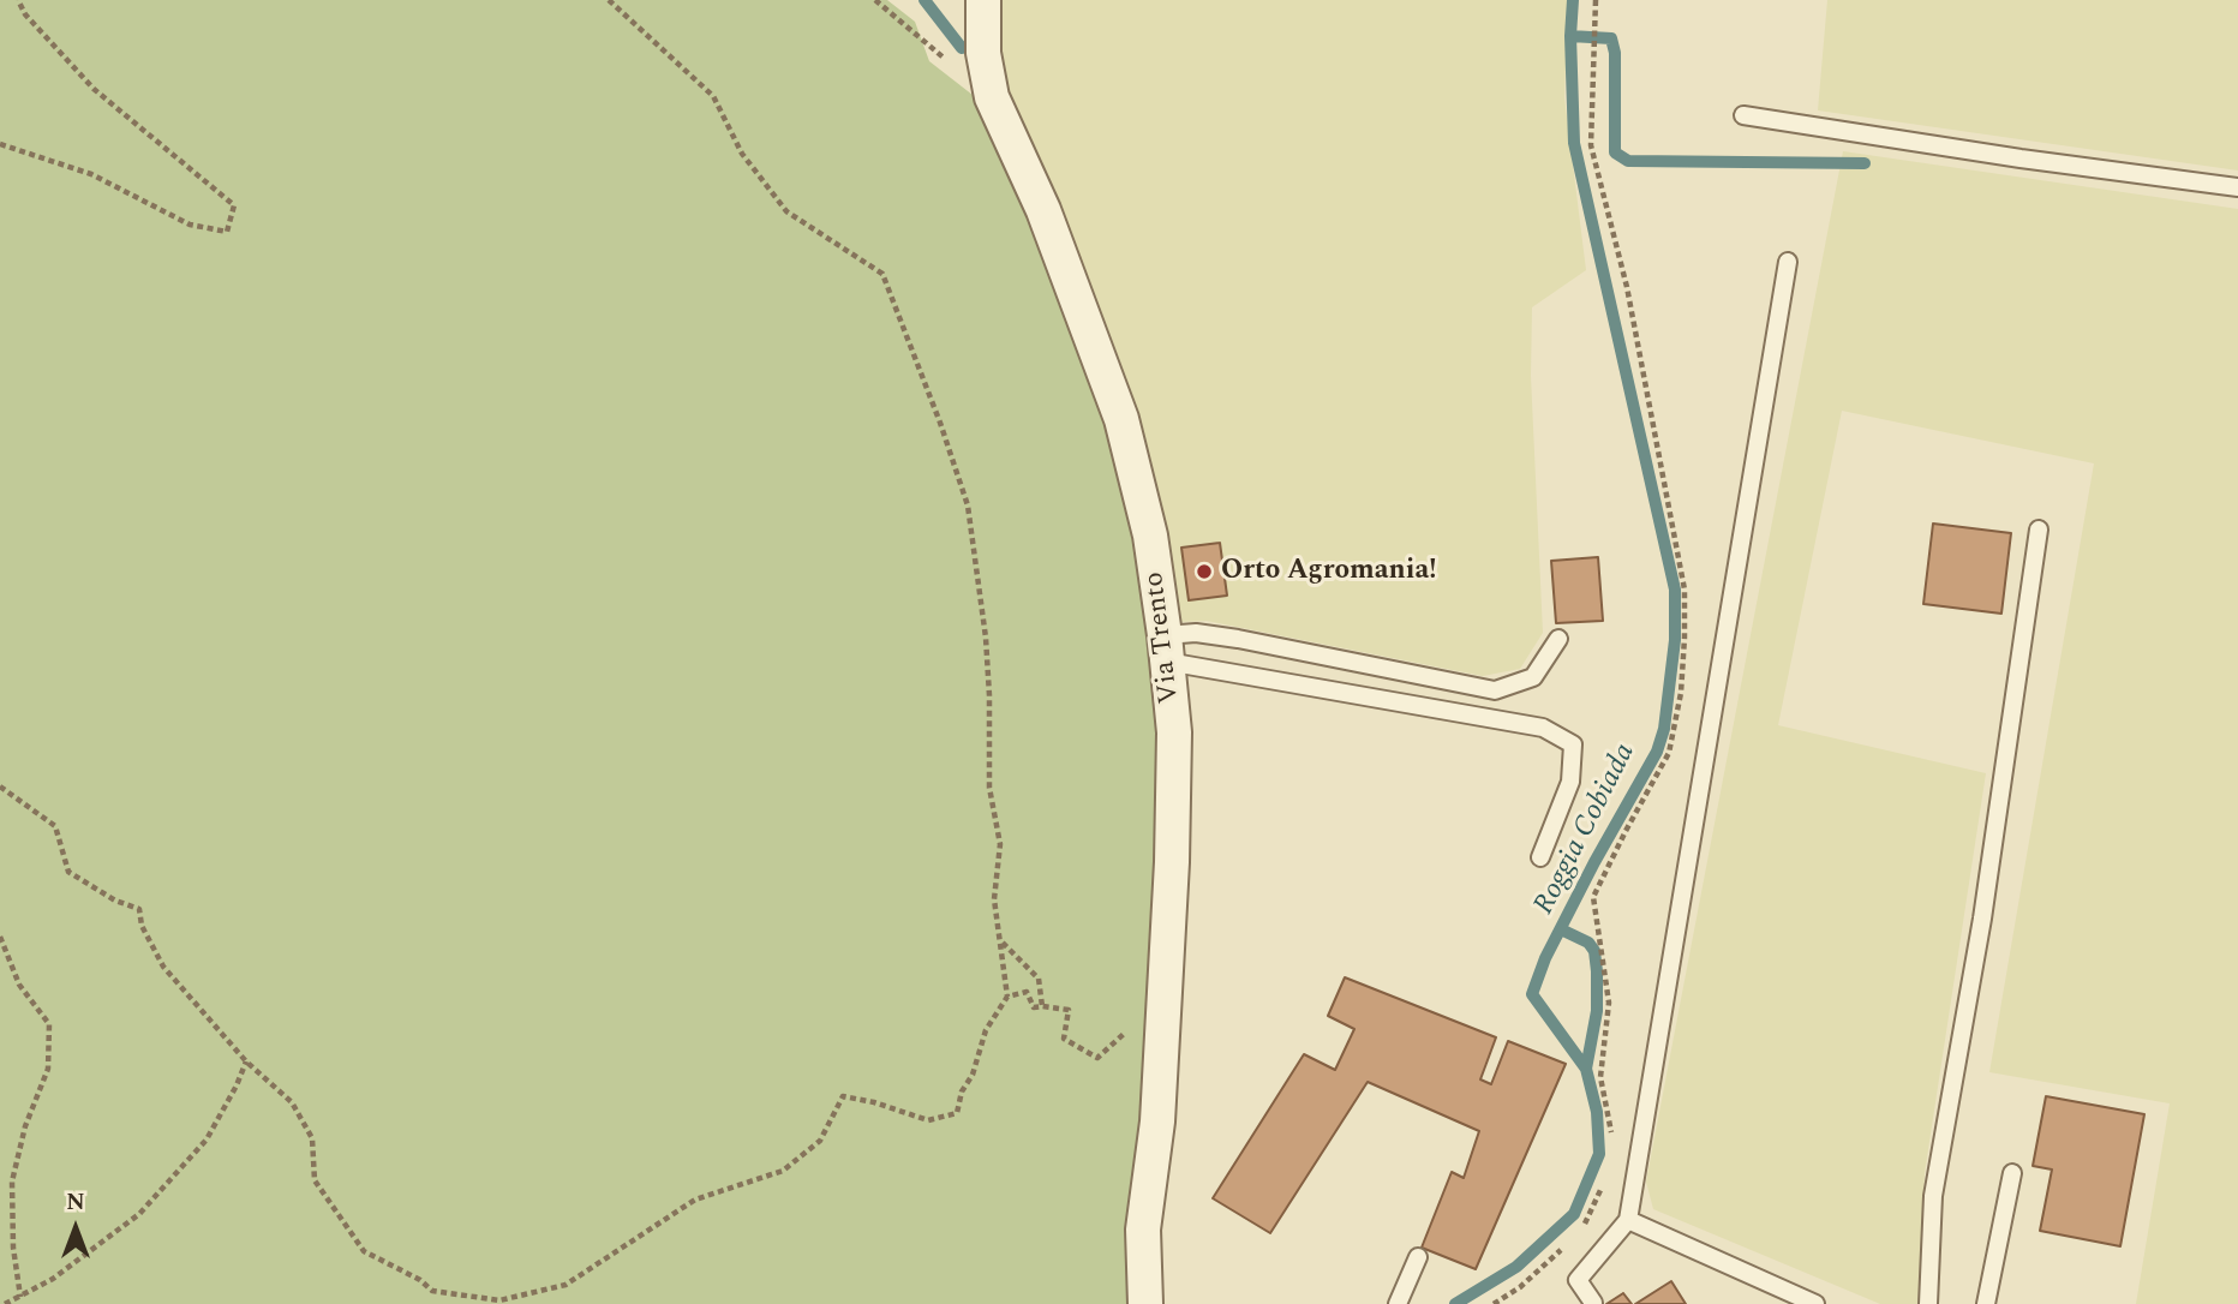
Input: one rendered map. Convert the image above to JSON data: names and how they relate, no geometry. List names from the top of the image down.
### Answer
{
  "streets": {
    "street": ["Via Trento"]
  },
  "water": ["Roggia Cobiada"],
  "places": ["Orto Agromania!"],
  "north": "top"
}
